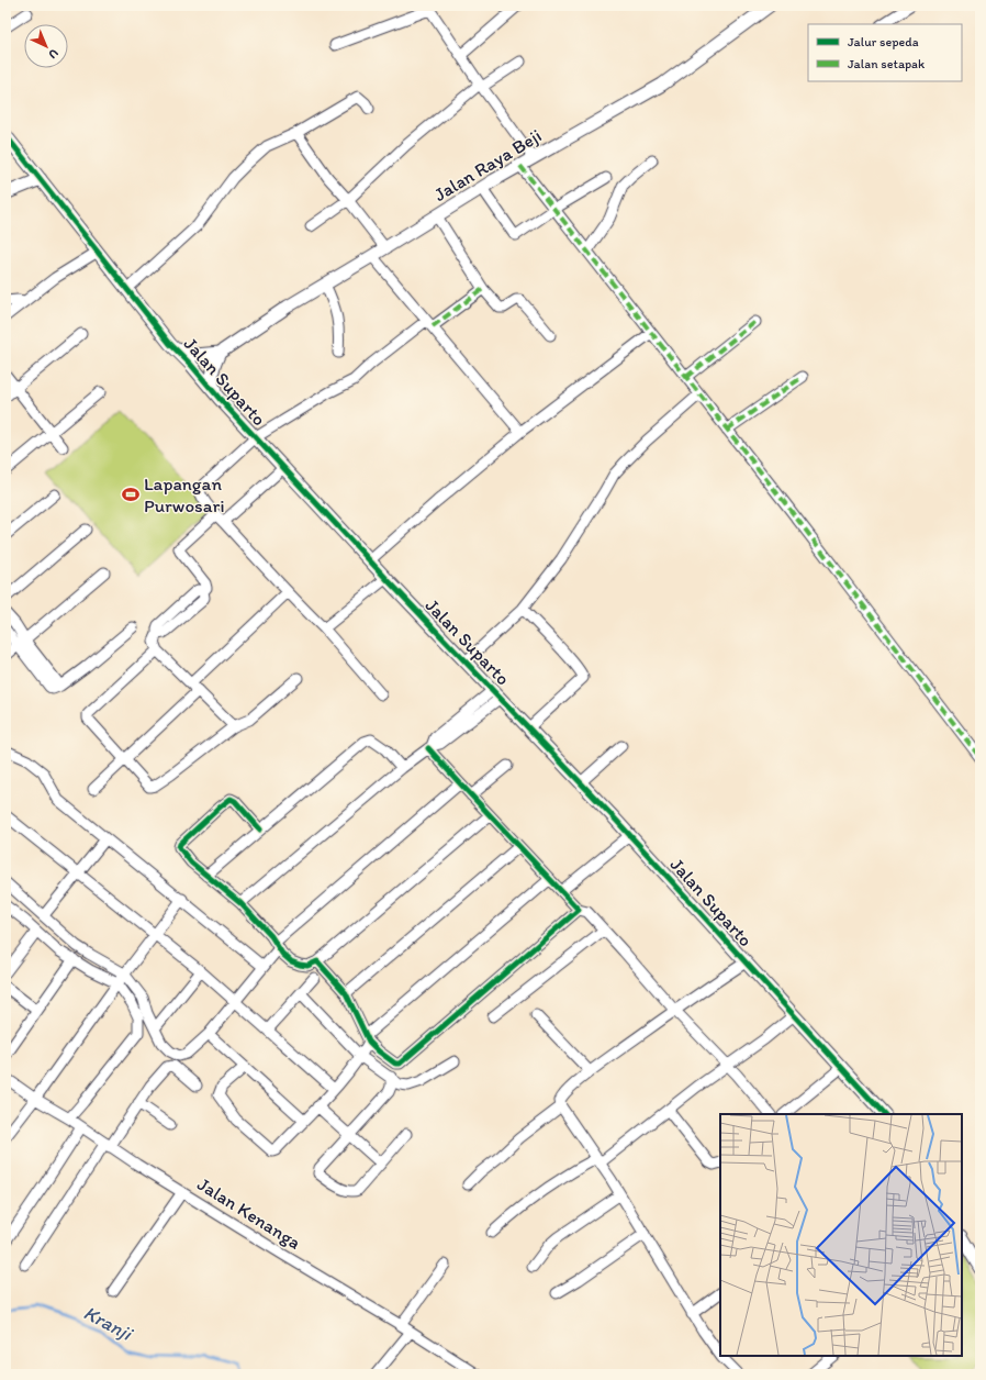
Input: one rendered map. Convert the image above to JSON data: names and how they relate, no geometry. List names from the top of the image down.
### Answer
{
  "streets": {
    "street": ["Jalan Raya Beji", "Jalan Suparto", "Jalan Kenanga"]
  },
  "water": ["Kranji"],
  "places": {
    "sports": ["Lapangan Purwosari"]
  },
  "legend": ["Jalur sepeda", "Jalan setapak"],
  "north": "bottom right"
}
